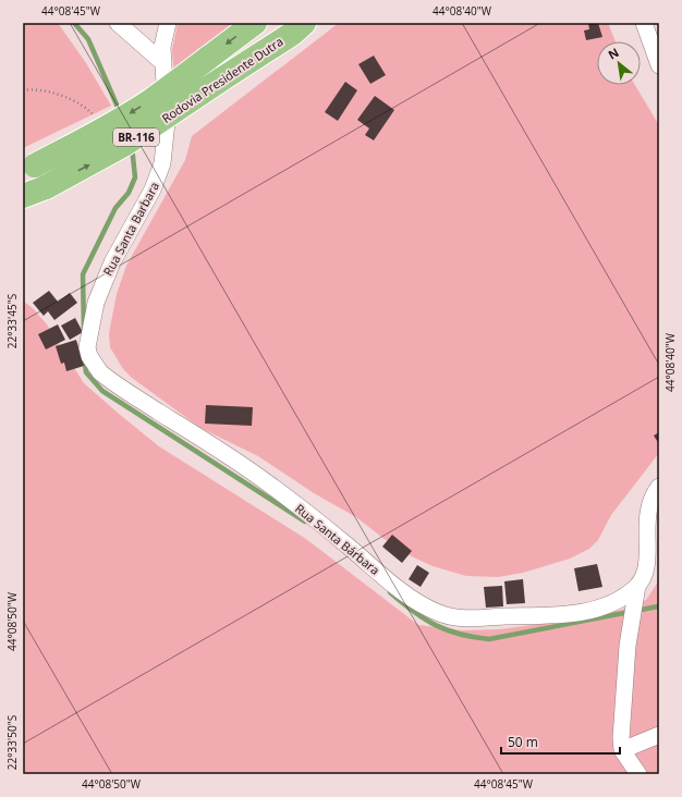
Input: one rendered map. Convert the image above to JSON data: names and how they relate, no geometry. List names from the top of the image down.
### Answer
{
  "streets": {
    "highway": ["Rodovia Presidente Dutra", "BR-116"],
    "street": ["Rua Santa Barbara", "Rua Santa Bárbara"]
  },
  "crossings": [
    ["Rua Santa Barbara", "Rua Santa Bárbara"]
  ],
  "scale_bar": "50 m",
  "north": "top left",
  "coordinates": [
    "44°08'45\"W",
    "44°08'40\"W",
    "22°33'45\"S",
    "44°08'50\"W",
    "22°33'50\"S"
  ]
}
